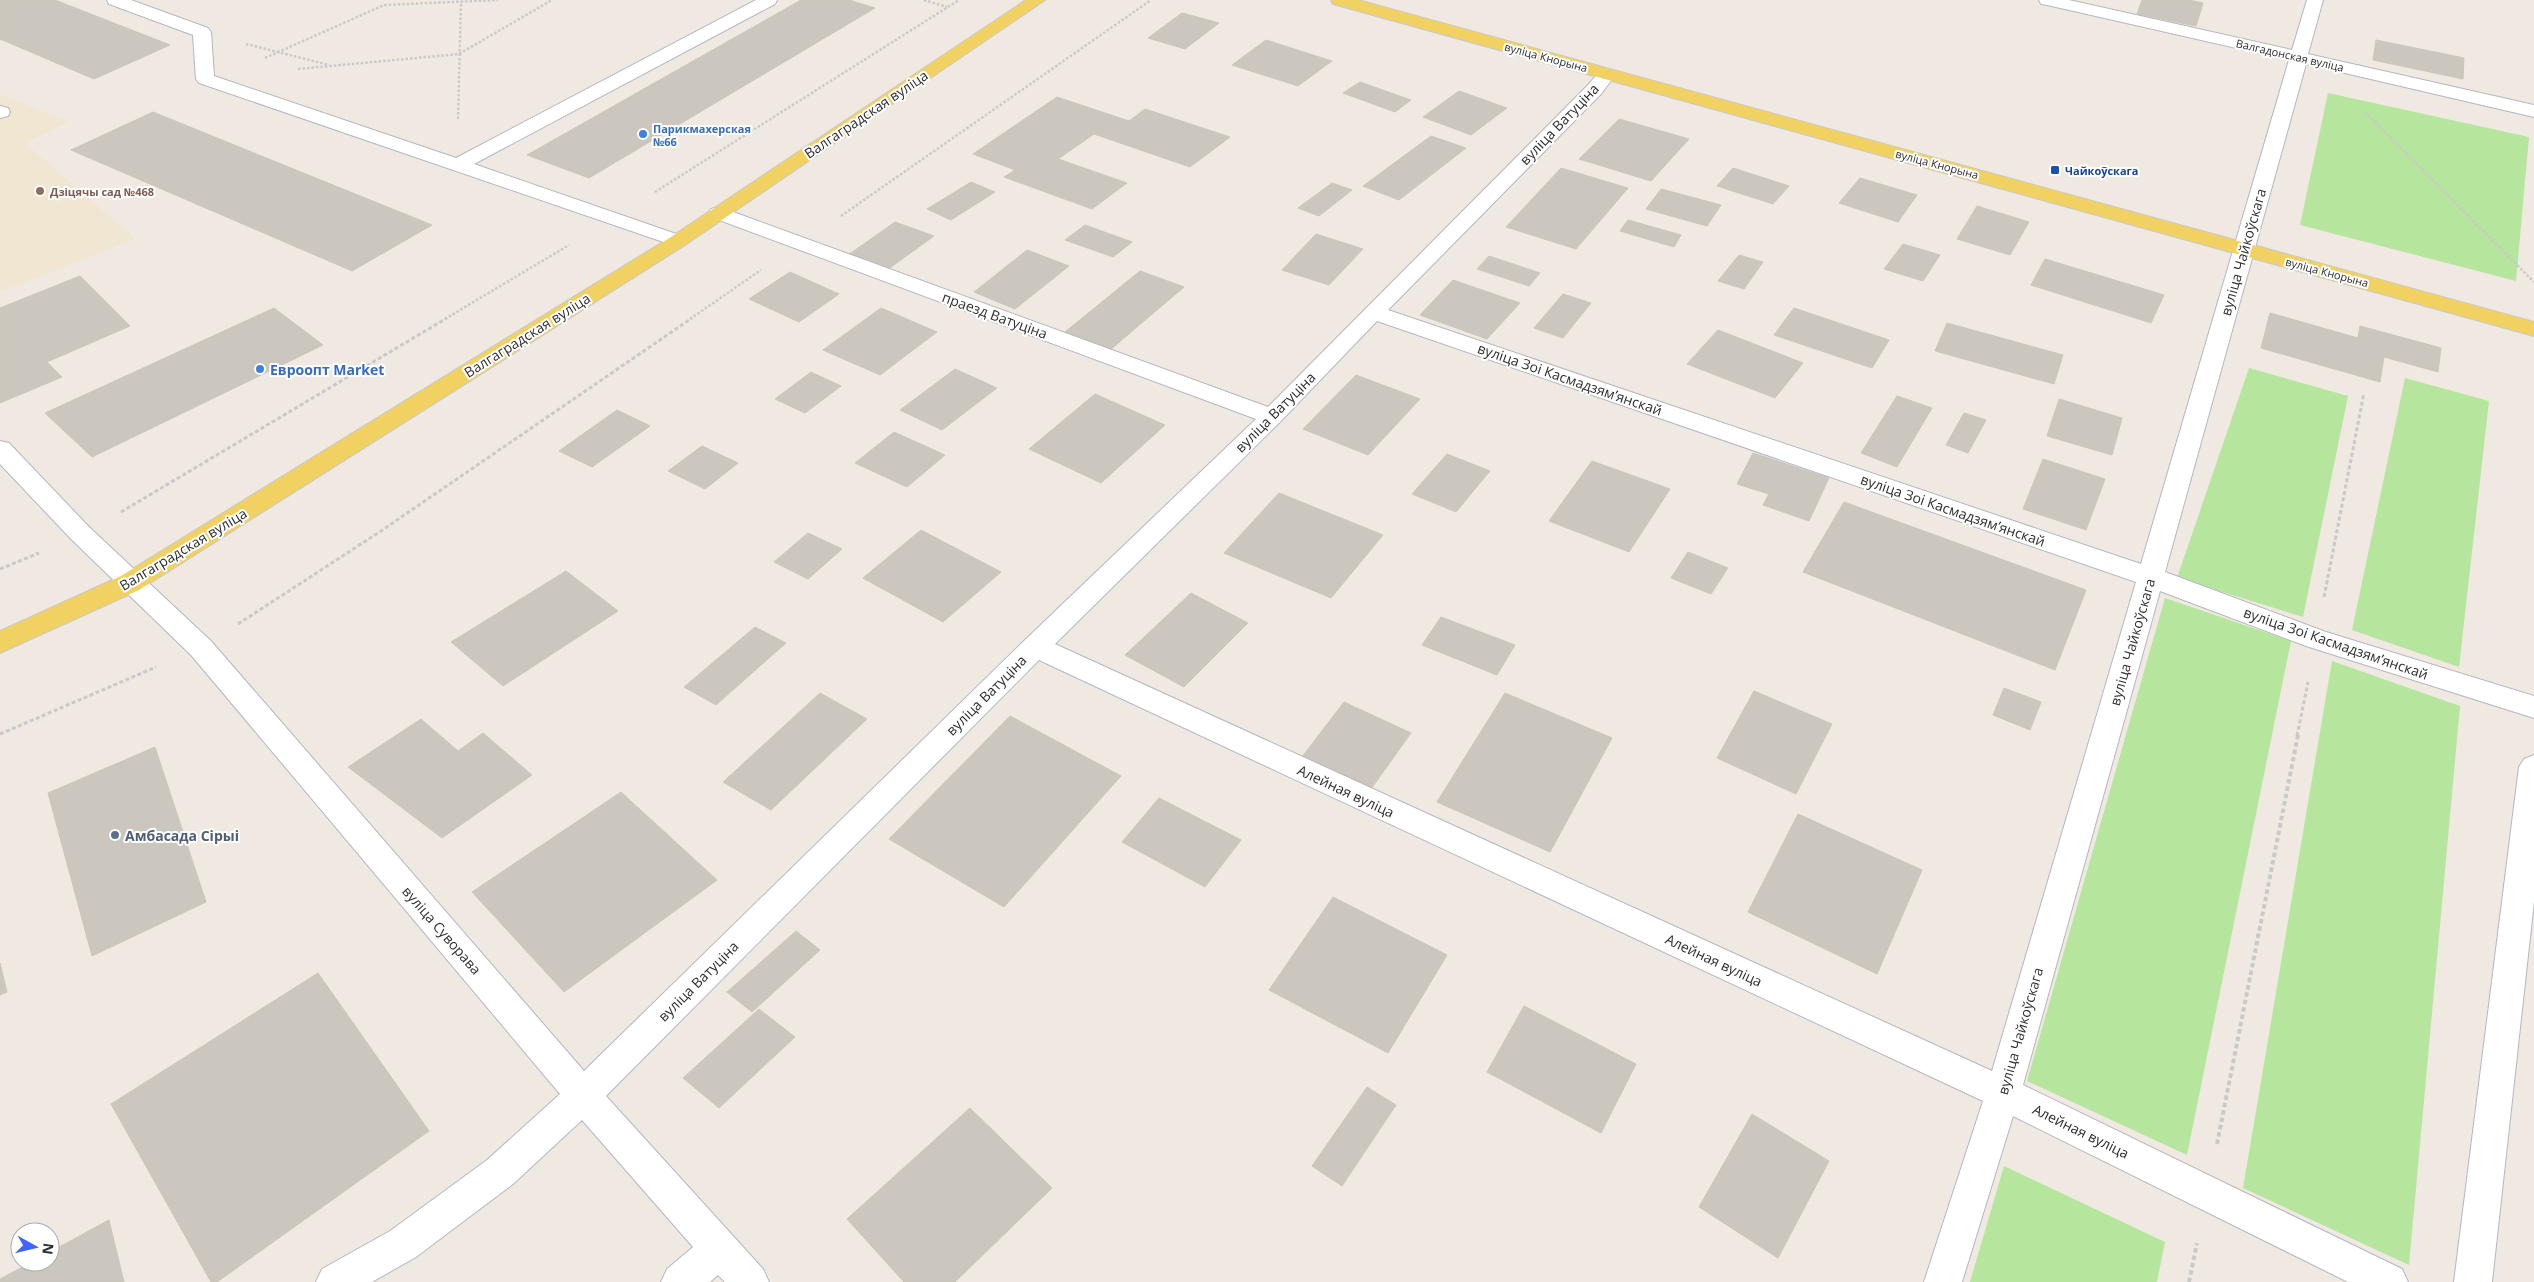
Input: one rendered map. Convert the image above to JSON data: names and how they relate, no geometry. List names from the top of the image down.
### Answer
{
  "streets": {
    "main road": ["вуліца Кнорына", "Валгаградская вуліца"],
    "street": [
      "Валгадонская вуліца",
      "вуліца Ватуціна",
      "вуліца Чайкоўскага",
      "праезд Ватуціна",
      "вуліца Зоі Касмадзямʼянскай",
      "Алейная вуліца",
      "вуліца Суворава"
    ]
  },
  "crossings": [
    ["Валгадонская вуліца", "вуліца Чайкоўскага"],
    ["вуліца Кнорына", "вуліца Ватуціна"],
    ["вуліца Кнорына", "вуліца Чайкоўскага"],
    ["Валгаградская вуліца", "праезд Ватуціна"],
    ["Валгаградская вуліца", "вуліца Суворава"],
    ["вуліца Ватуціна", "праезд Ватуціна"],
    ["вуліца Ватуціна", "вуліца Зоі Касмадзямʼянскай"],
    ["вуліца Ватуціна", "Алейная вуліца"],
    ["вуліца Ватуціна", "вуліца Суворава"],
    ["вуліца Чайкоўскага", "вуліца Зоі Касмадзямʼянскай"],
    ["вуліца Чайкоўскага", "Алейная вуліца"]
  ],
  "places": {
    "other": [
      "Парикмахерская №66",
      "Дзіцячы сад №468",
      "Евроопт Market",
      "Амбасада Сірыі"
    ],
    "transit": ["Чайкоўскага"]
  },
  "north": "right"
}
